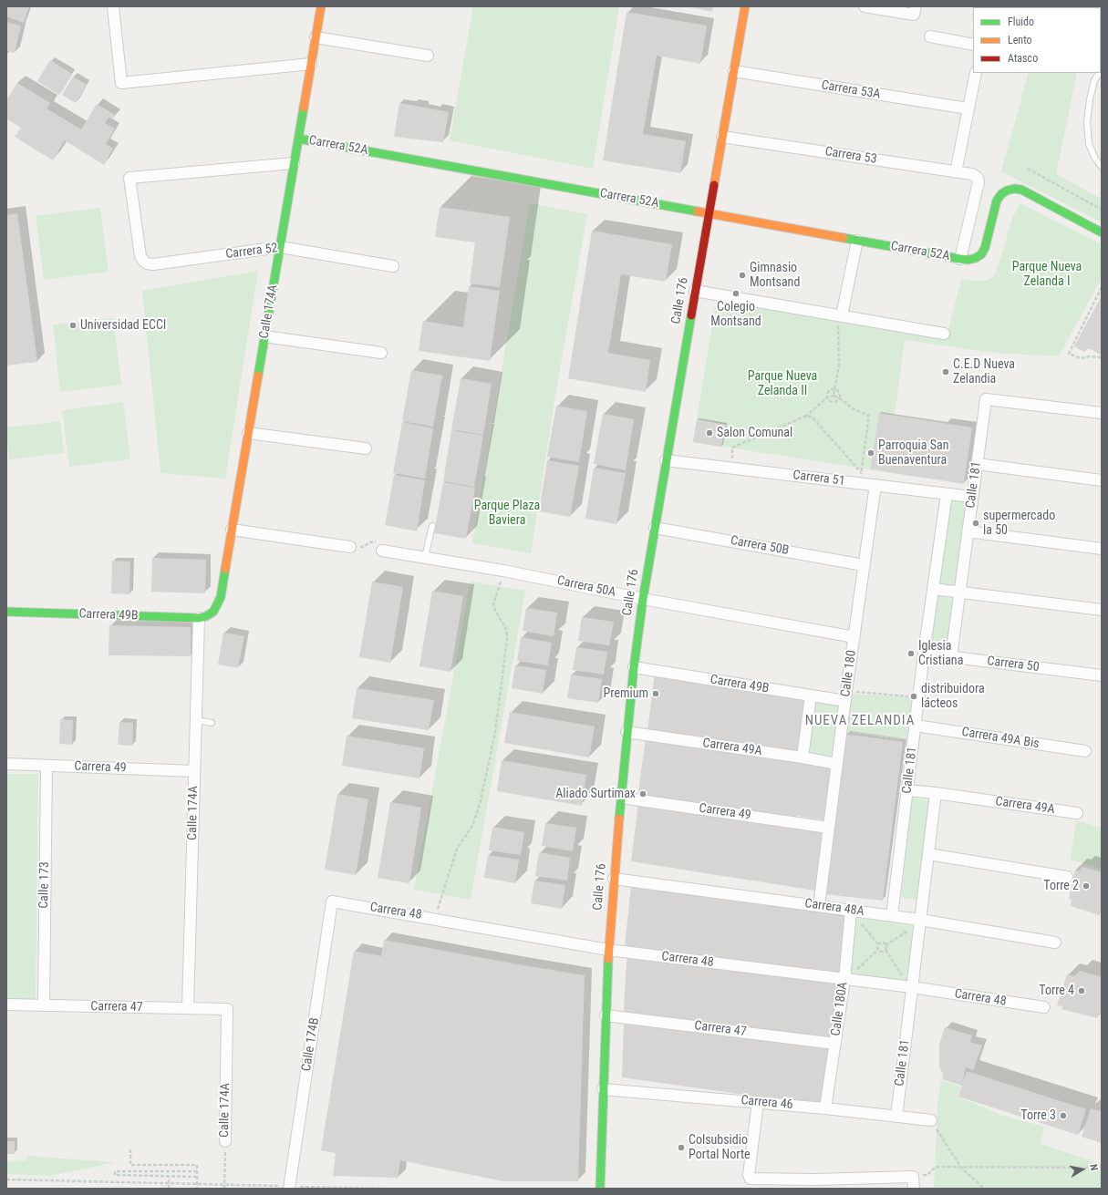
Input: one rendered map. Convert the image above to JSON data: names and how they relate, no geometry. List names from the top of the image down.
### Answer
{
  "streets": {
    "street": [
      "Carrera 53A",
      "Carrera 52A",
      "Carrera 53",
      "Carrera 52",
      "Calle 176",
      "Calle 174A",
      "Carrera 51",
      "Calle 181",
      "Carrera 50B",
      "Carrera 50A",
      "Carrera 49B",
      "Carrera 50",
      "Calle 180",
      "Carrera 49A Bis",
      "Carrera 49A",
      "Carrera 49",
      "Calle 173",
      "Carrera 48A",
      "Carrera 48",
      "Carrera 47",
      "Calle 180A",
      "Calle 174B",
      "Carrera 46"
    ]
  },
  "crossings": [
    ["Carrera 53A", "Calle 176"],
    ["Carrera 52A", "Carrera 53"],
    ["Carrera 52A", "Calle 176"],
    ["Carrera 52A", "Calle 174A"],
    ["Carrera 53", "Calle 176"],
    ["Carrera 52", "Calle 174A"],
    ["Calle 176", "Carrera 51"],
    ["Calle 176", "Carrera 50B"],
    ["Calle 176", "Carrera 50A"],
    ["Calle 176", "Carrera 49B"],
    ["Calle 176", "Carrera 49A"],
    ["Calle 176", "Carrera 49"],
    ["Calle 176", "Carrera 48A"],
    ["Calle 176", "Carrera 48"],
    ["Calle 176", "Carrera 47"],
    ["Calle 176", "Carrera 46"],
    ["Calle 174A", "Carrera 49B"],
    ["Calle 174A", "Carrera 49"],
    ["Calle 174A", "Carrera 47"],
    ["Carrera 51", "Calle 181"],
    ["Carrera 51", "Calle 180"],
    ["Calle 181", "Carrera 50"],
    ["Calle 181", "Carrera 49A Bis"],
    ["Calle 181", "Carrera 49A"],
    ["Calle 181", "Carrera 48A"],
    ["Calle 181", "Carrera 48"],
    ["Calle 181", "Carrera 46"],
    ["Carrera 50B", "Calle 180"],
    ["Carrera 50A", "Calle 180"],
    ["Carrera 49B", "Calle 180"],
    ["Calle 180", "Carrera 49A"],
    ["Calle 180", "Carrera 49"],
    ["Calle 180", "Carrera 48A"],
    ["Carrera 49", "Calle 173"],
    ["Calle 173", "Carrera 47"],
    ["Carrera 48A", "Calle 180A"],
    ["Carrera 48", "Calle 180A"],
    ["Carrera 48", "Calle 174B"],
    ["Carrera 47", "Calle 180A"],
    ["Calle 180A", "Carrera 46"]
  ],
  "districts": ["NUEVA ZELANDIA"],
  "parks": ["Parque Nueva Zelanda I", "Parque Nueva Zelanda II", "Parque Plaza Baviera"],
  "places": [
    "Gimnasio Montsand",
    "Colegio Montsand",
    "Universidad ECCI",
    "C.E.D Nueva Zelandia",
    "Salon Comunal",
    "Parroquia San Buenaventura",
    "supermercado la 50",
    "Iglesia Cristiana",
    "Premium",
    "distribuidora lácteos",
    "Aliado Surtimax",
    "Torre 2",
    "Torre 4",
    "Torre 3",
    "Colsubsidio Portal Norte"
  ],
  "legend": ["Fluido", "Lento", "Atasco"],
  "north": "right"
}
